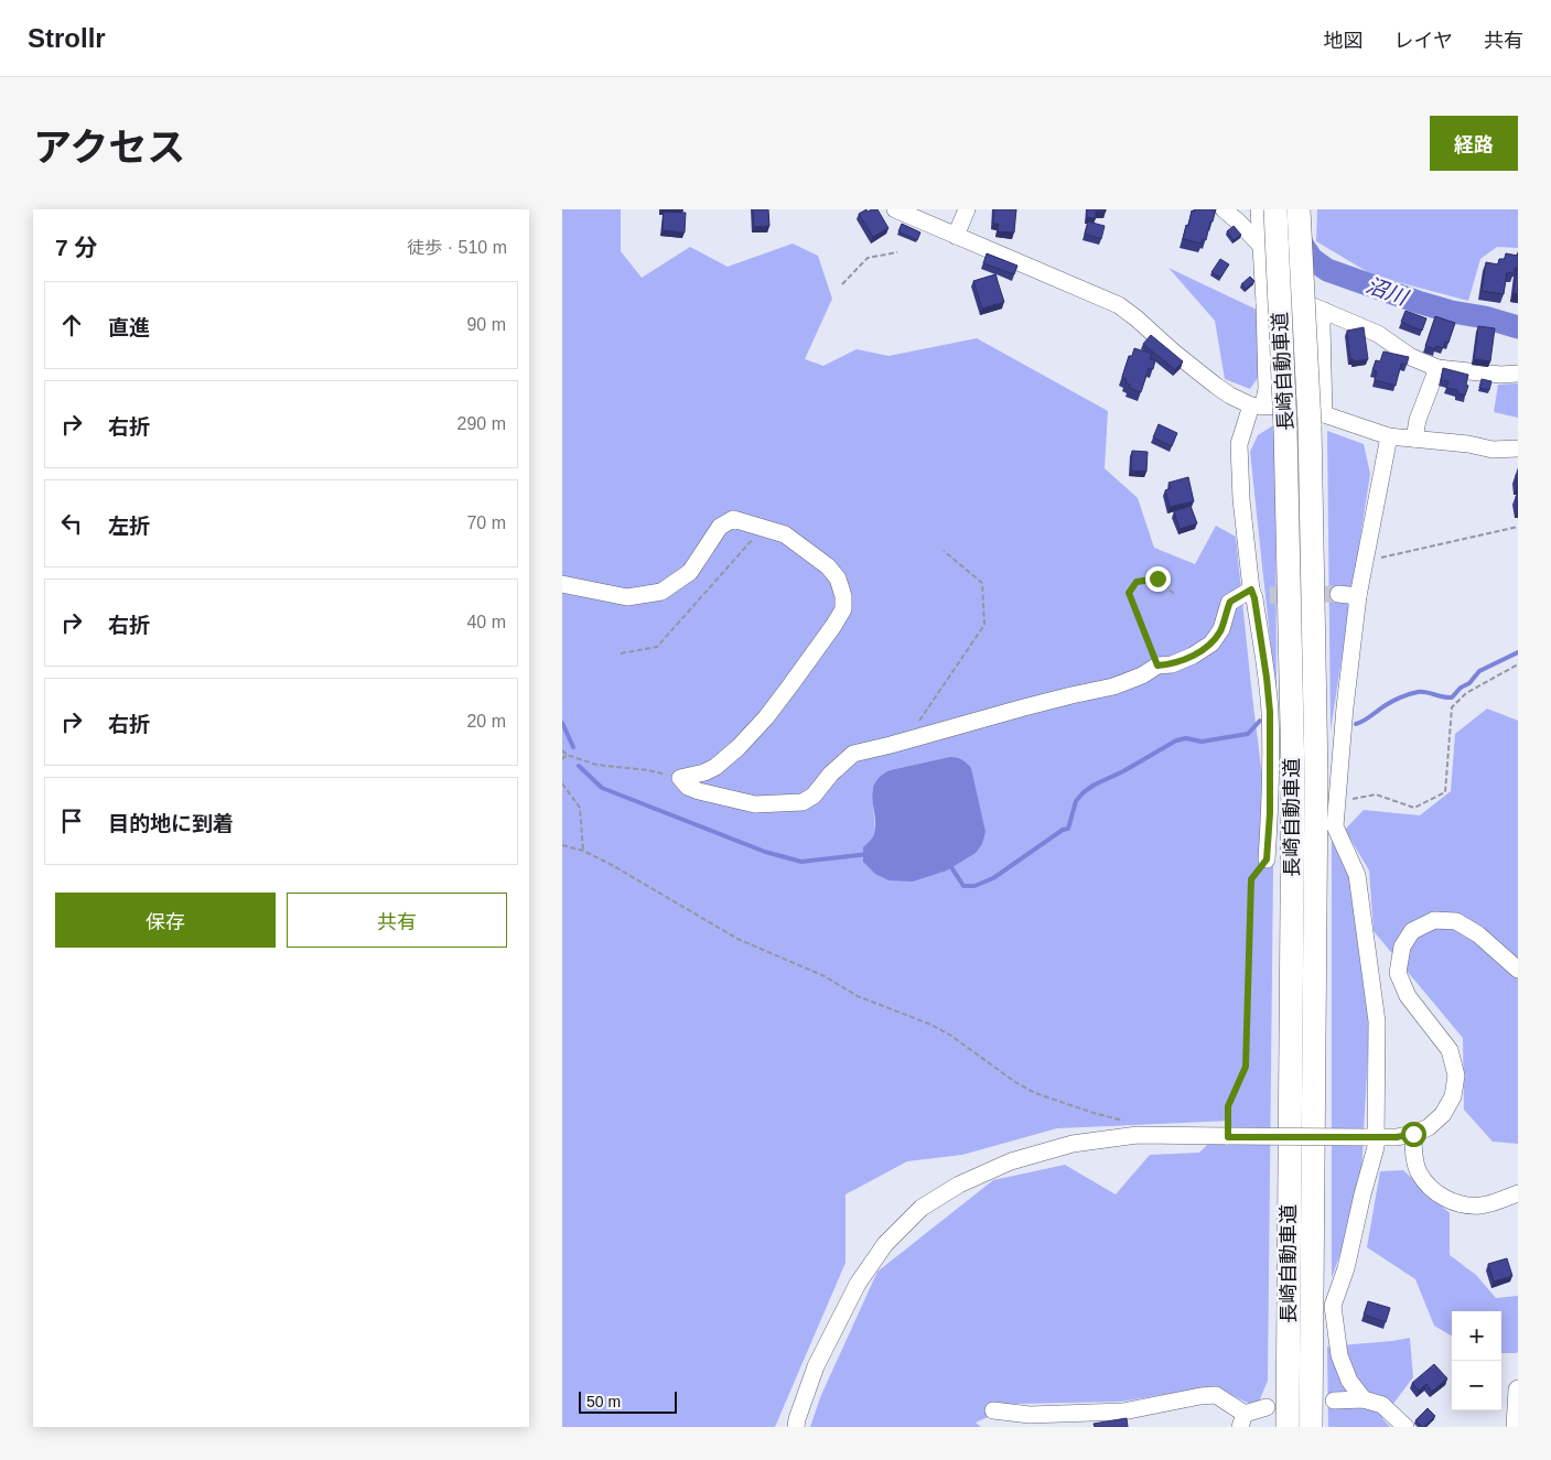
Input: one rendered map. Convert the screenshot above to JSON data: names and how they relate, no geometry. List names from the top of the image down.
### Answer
{
  "streets": {
    "highway": ["長崎自動車道"]
  },
  "water": ["沼川"],
  "scale_bar": "50 m",
  "page": {
    "header": "Strollr",
    "nav": ["地図", "レイヤ", "共有"],
    "title": "アクセス",
    "buttons": [
      "経路",
      ["保存", "共有"]
    ],
    "heading": ["7 分", "徒歩 · 510 m"],
    "list": [
      ["直進", "90 m"],
      ["右折", "290 m"],
      ["左折", "70 m"],
      ["右折", "40 m"],
      ["右折", "20 m"],
      "目的地に到着"
    ],
    "map_buttons": ["+", "−"],
    "scale": "50 m"
  }
}
